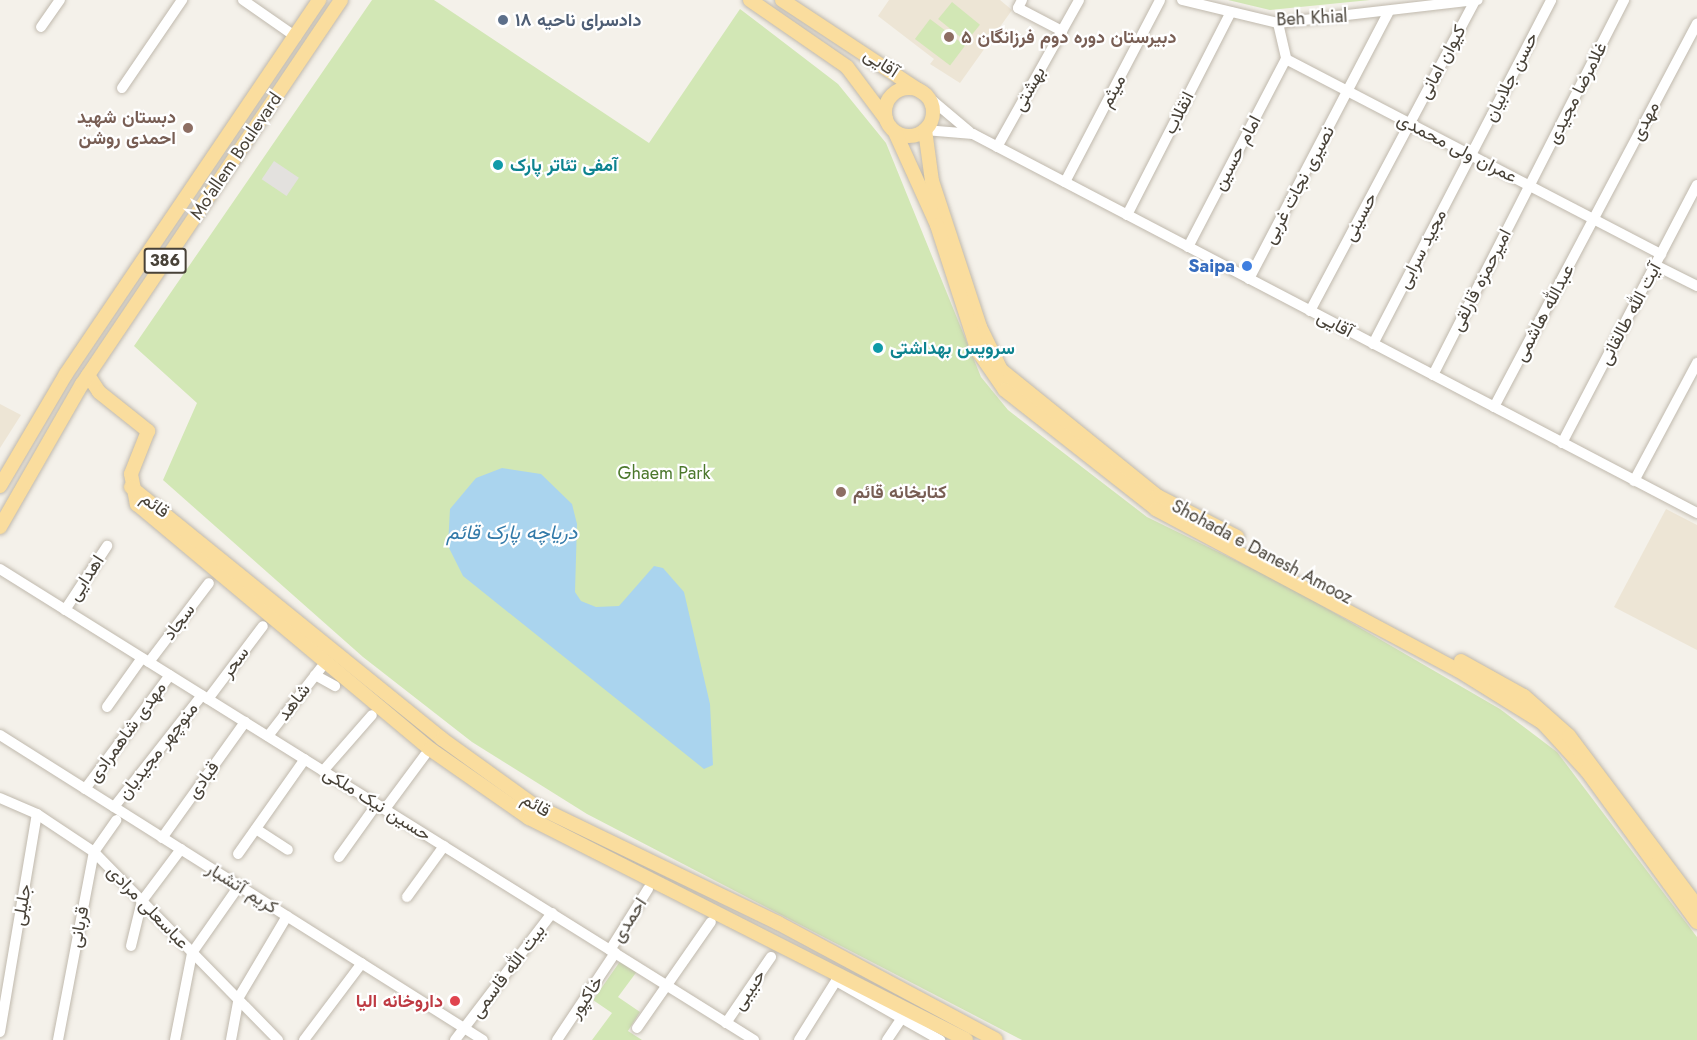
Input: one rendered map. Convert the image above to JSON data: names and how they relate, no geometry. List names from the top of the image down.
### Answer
{
  "streets": {
    "main road": [
      "آقایی",
      "Mo'allem Boulevard",
      "386",
      "قائم",
      "Shohada e Danesh Amooz"
    ],
    "street": [
      "Beh Khial",
      "کیوان امانی",
      "حسن جلابیان",
      "بهشتی",
      "میثم",
      "غلامرضا مجیدی",
      "انقلاب",
      "مهدی",
      "عمران ولی محمدی",
      "امام حسین",
      "نصیری نجات غربی",
      "حسینی",
      "مجید سرابی",
      "امیرحمزه قارلقی",
      "عبدالله هاشمی",
      "آیت الله طالقانی",
      "اهدایی",
      "سجاد",
      "سحر",
      "شاهد",
      "مهدی شاهمرادی",
      "منوچهر مجیدیان",
      "قبادی",
      "حسین نیک ملکی",
      "کریم آتشبار",
      "جلیلی",
      "عباسعلی مرادی",
      "احمدی",
      "قربانی",
      "بیت الله قاسمی",
      "حبیبی",
      "خاکپور"
    ]
  },
  "crossings": [
    ["Beh Khial", "کیوان امانی"],
    ["Beh Khial", "انقلاب"],
    ["Beh Khial", "نصیری نجات غربی"],
    ["کیوان امانی", "عمران ولی محمدی"],
    ["کیوان امانی", "حسینی"],
    ["آقایی", "بهشتی"],
    ["آقایی", "میثم"],
    ["آقایی", "انقلاب"],
    ["آقایی", "امام حسین"],
    ["آقایی", "نصیری نجات غربی"],
    ["آقایی", "حسینی"],
    ["آقایی", "مجید سرابی"],
    ["آقایی", "امیرحمزه قارلقی"],
    ["آقایی", "عبدالله هاشمی"],
    ["آقایی", "آیت الله طالقانی"],
    ["آقایی", "Shohada e Danesh Amooz"],
    ["حسن جلابیان", "عمران ولی محمدی"],
    ["حسن جلابیان", "مجید سرابی"],
    ["غلامرضا مجیدی", "عمران ولی محمدی"],
    ["غلامرضا مجیدی", "امیرحمزه قارلقی"],
    ["مهدی", "عمران ولی محمدی"],
    ["مهدی", "عبدالله هاشمی"],
    ["عمران ولی محمدی", "امام حسین"],
    ["عمران ولی محمدی", "نصیری نجات غربی"],
    ["عمران ولی محمدی", "حسینی"],
    ["عمران ولی محمدی", "مجید سرابی"],
    ["عمران ولی محمدی", "امیرحمزه قارلقی"],
    ["عمران ولی محمدی", "عبدالله هاشمی"],
    ["عمران ولی محمدی", "آیت الله طالقانی"],
    ["Mo'allem Boulevard", "قائم"],
    ["اهدایی", "حسین نیک ملکی"],
    ["سجاد", "حسین نیک ملکی"],
    ["سحر", "منوچهر مجیدیان"],
    ["سحر", "حسین نیک ملکی"],
    ["شاهد", "حسین نیک ملکی"],
    ["مهدی شاهمرادی", "حسین نیک ملکی"],
    ["مهدی شاهمرادی", "کریم آتشبار"],
    ["منوچهر مجیدیان", "حسین نیک ملکی"],
    ["منوچهر مجیدیان", "کریم آتشبار"],
    ["قبادی", "حسین نیک ملکی"],
    ["قبادی", "کریم آتشبار"],
    ["حسین نیک ملکی", "احمدی"],
    ["حسین نیک ملکی", "بیت الله قاسمی"],
    ["حسین نیک ملکی", "حبیبی"],
    ["حسین نیک ملکی", "خاکپور"],
    ["کریم آتشبار", "بیت الله قاسمی"],
    ["جلیلی", "عباسعلی مرادی"],
    ["عباسعلی مرادی", "قربانی"],
    ["احمدی", "خاکپور"]
  ],
  "water": ["دریاچه پارک قائم"],
  "parks": ["Ghaem Park"],
  "places": [
    "دادسرای ناحیه ۱۸",
    "دبیرستان دوره دوم فرزانگان ۵",
    "دبستان شهید احمدی روشن",
    "آمفی تئاتر پارک",
    "Saipa",
    "سرویس بهداشتی",
    "کتابخانه قائم",
    "داروخانه الیا"
  ]
}
